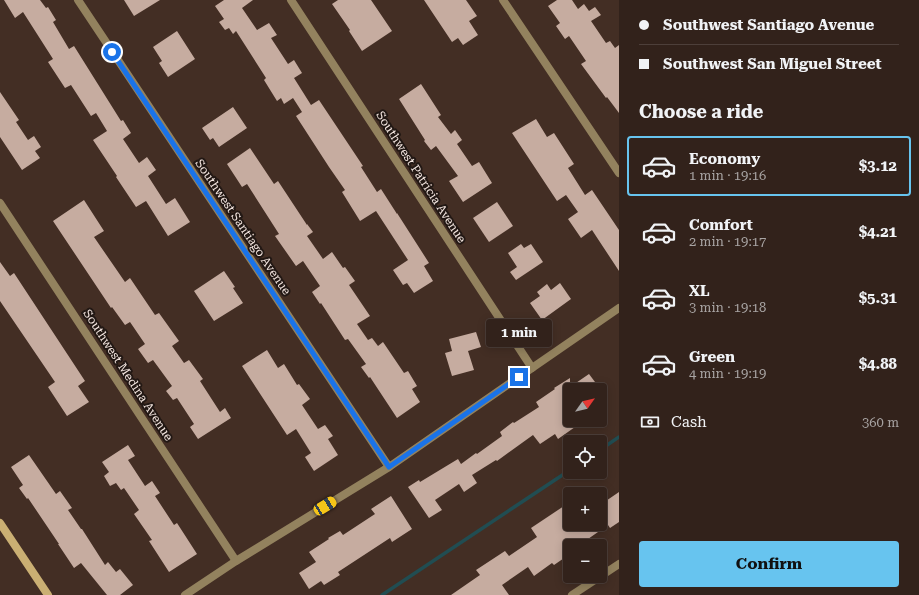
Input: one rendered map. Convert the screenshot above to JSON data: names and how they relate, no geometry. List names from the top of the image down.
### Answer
{
  "streets": {
    "street": ["Southwest Patricia Avenue", "Southwest Santiago Avenue", "Southwest Medina Avenue"]
  },
  "north": "top right",
  "page": {
    "banner": ["Southwest Santiago Avenue", "Southwest San Miguel Street"],
    "heading": "Choose a ride",
    "list": [
      {
        "name": "Economy",
        "note": "1 min · 19:16",
        "value": "$3.12"
      },
      {
        "name": "Comfort",
        "note": "2 min · 19:17",
        "value": "$4.21"
      },
      {
        "name": "XL",
        "note": "3 min · 19:18",
        "value": "$5.31"
      },
      {
        "name": "Green",
        "note": "4 min · 19:19",
        "value": "$4.88"
      }
    ],
    "bubble": "1 min",
    "map_buttons": ["+", "−"],
    "pay": ["Cash", "360 m"],
    "buttons": "Confirm"
  }
}
